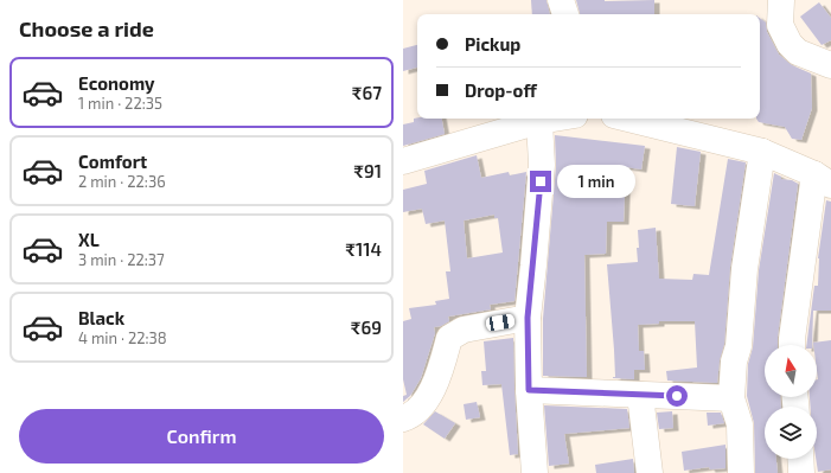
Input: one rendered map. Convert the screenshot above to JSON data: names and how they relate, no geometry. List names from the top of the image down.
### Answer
{
  "north": "top",
  "page": {
    "heading": "Choose a ride",
    "banner": ["Pickup", "Drop-off"],
    "list": [
      {
        "name": "Economy",
        "note": "1 min · 22:35",
        "value": "₹67"
      },
      {
        "name": "Comfort",
        "note": "2 min · 22:36",
        "value": "₹91"
      },
      {
        "name": "XL",
        "note": "3 min · 22:37",
        "value": "₹114"
      },
      {
        "name": "Black",
        "note": "4 min · 22:38",
        "value": "₹69"
      }
    ],
    "bubble": "1 min",
    "buttons": "Confirm"
  }
}
